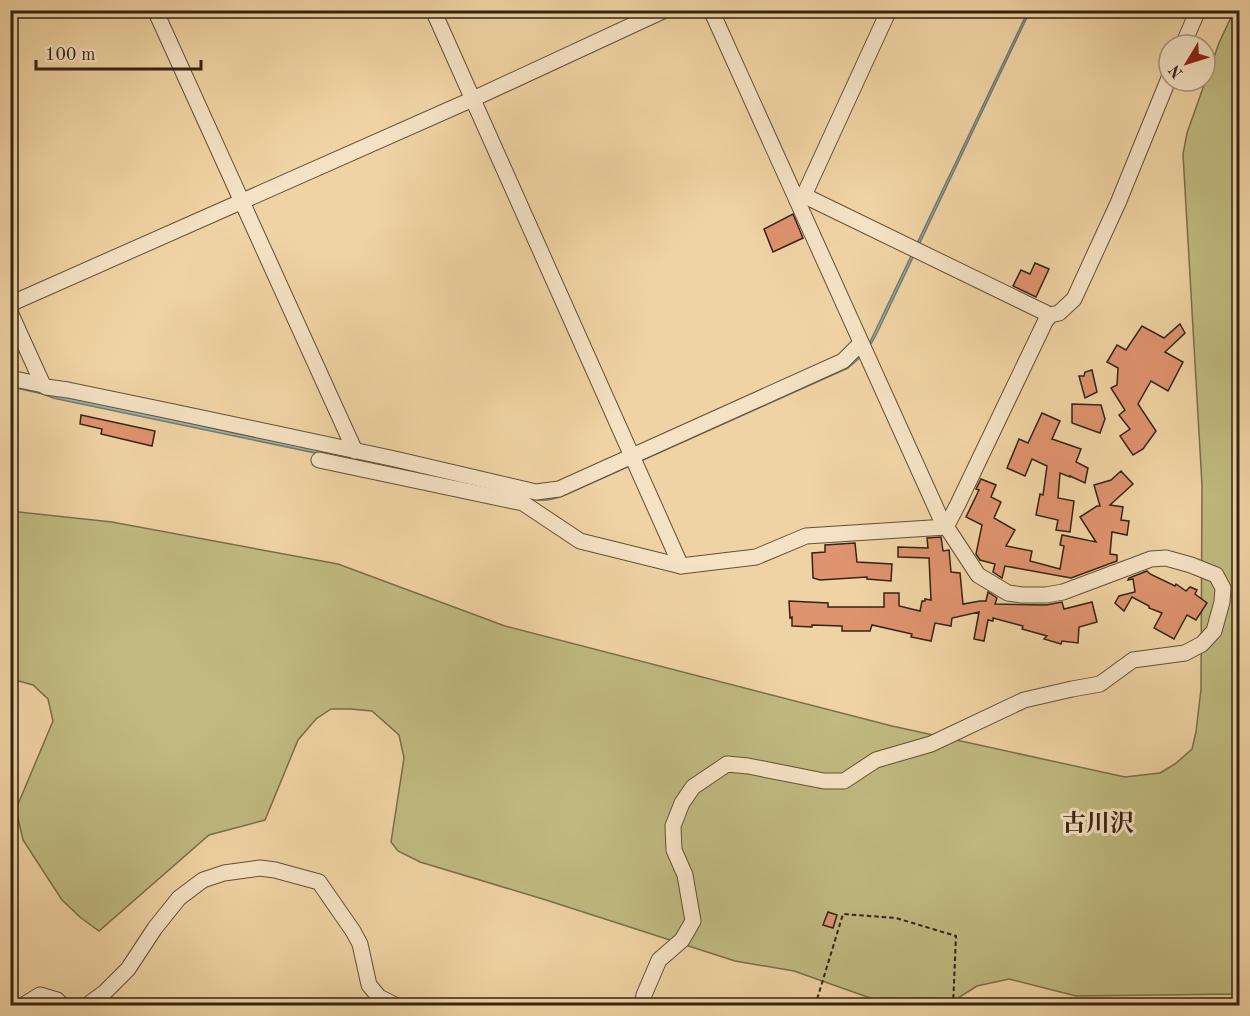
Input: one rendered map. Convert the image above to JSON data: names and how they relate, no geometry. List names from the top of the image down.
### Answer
{
  "districts": ["古川沢"],
  "scale_bar": "100 m",
  "north": "bottom left"
}
